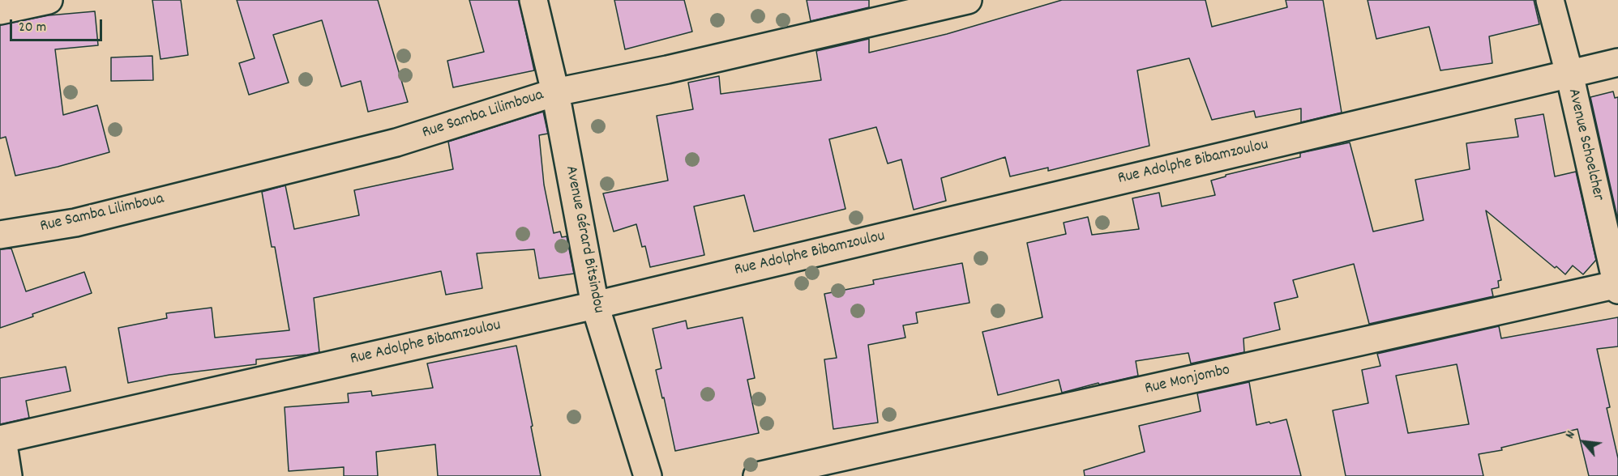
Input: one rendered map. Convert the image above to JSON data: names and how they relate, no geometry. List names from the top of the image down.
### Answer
{
  "streets": {
    "street": [
      "Rue Samba Lilimboua",
      "Avenue Schoelcher",
      "Rue Adolphe Bibamzoulou",
      "Avenue Gérard Bitsindou",
      "Rue Monjombo"
    ]
  },
  "crossings": [
    ["Rue Samba Lilimboua", "Avenue Gérard Bitsindou"],
    ["Avenue Schoelcher", "Rue Adolphe Bibamzoulou"],
    ["Avenue Schoelcher", "Rue Monjombo"],
    ["Rue Adolphe Bibamzoulou", "Avenue Gérard Bitsindou"]
  ],
  "scale_bar": "20 m",
  "north": "top left"
}
